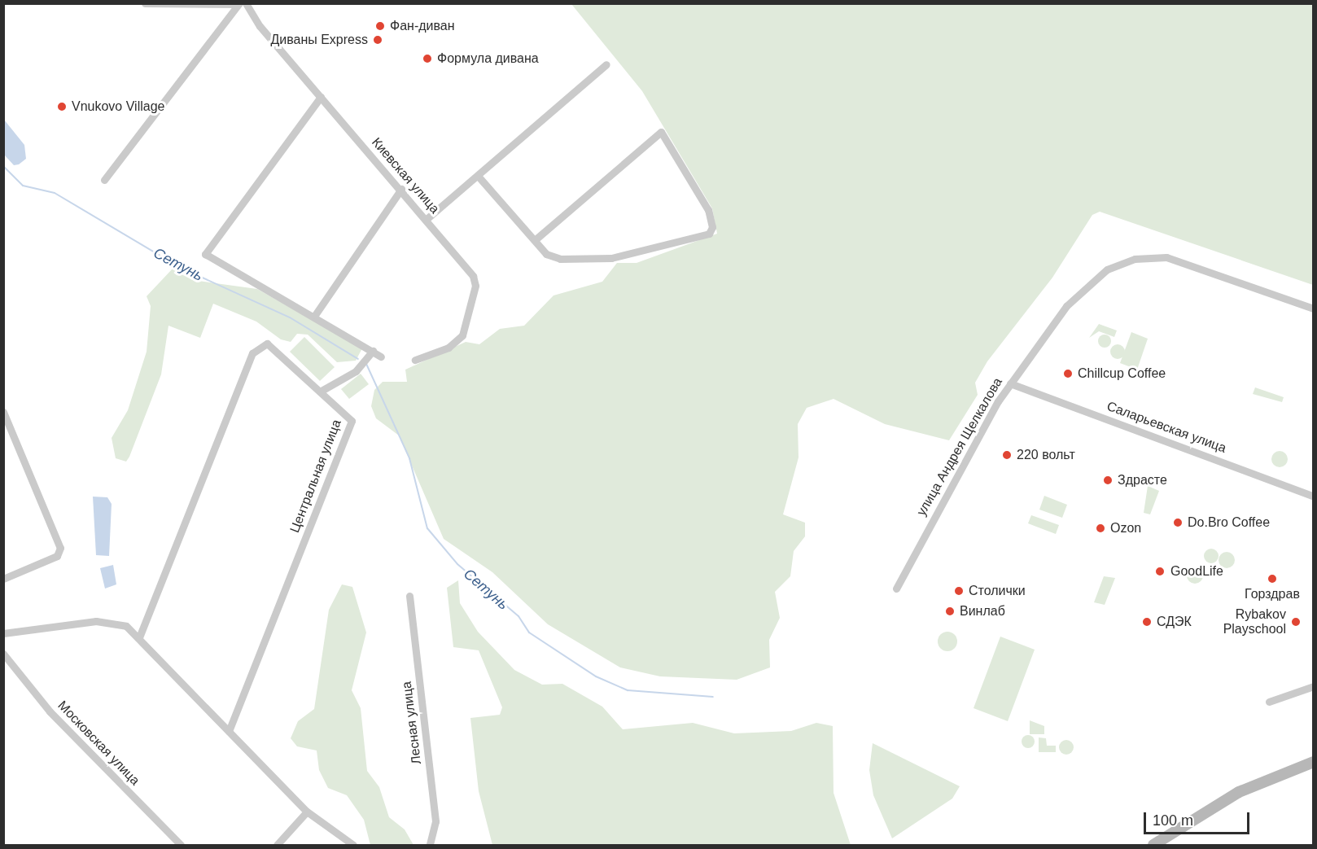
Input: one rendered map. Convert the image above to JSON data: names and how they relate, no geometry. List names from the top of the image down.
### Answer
{
  "streets": {
    "street": [
      "Киевская улица",
      "Саларьевская улица",
      "улица Андрея Щелкалова",
      "Центральная улица",
      "Лесная улица",
      "Московская улица"
    ]
  },
  "crossings": [
    ["Саларьевская улица", "улица Андрея Щелкалова"]
  ],
  "water": ["Сетунь"],
  "places": [
    "Фан-диван",
    "Диваны Express",
    "Формула дивана",
    "Vnukovo Village",
    "Chillcup Coffee",
    "220 вольт",
    "Здрасте",
    "Do.Bro Coffee",
    "Ozon",
    "GoodLife",
    "Горздрав",
    "Столички",
    "Винлаб",
    "СДЭК",
    "Rybakov Playschool"
  ],
  "scale_bar": "100 m"
}
